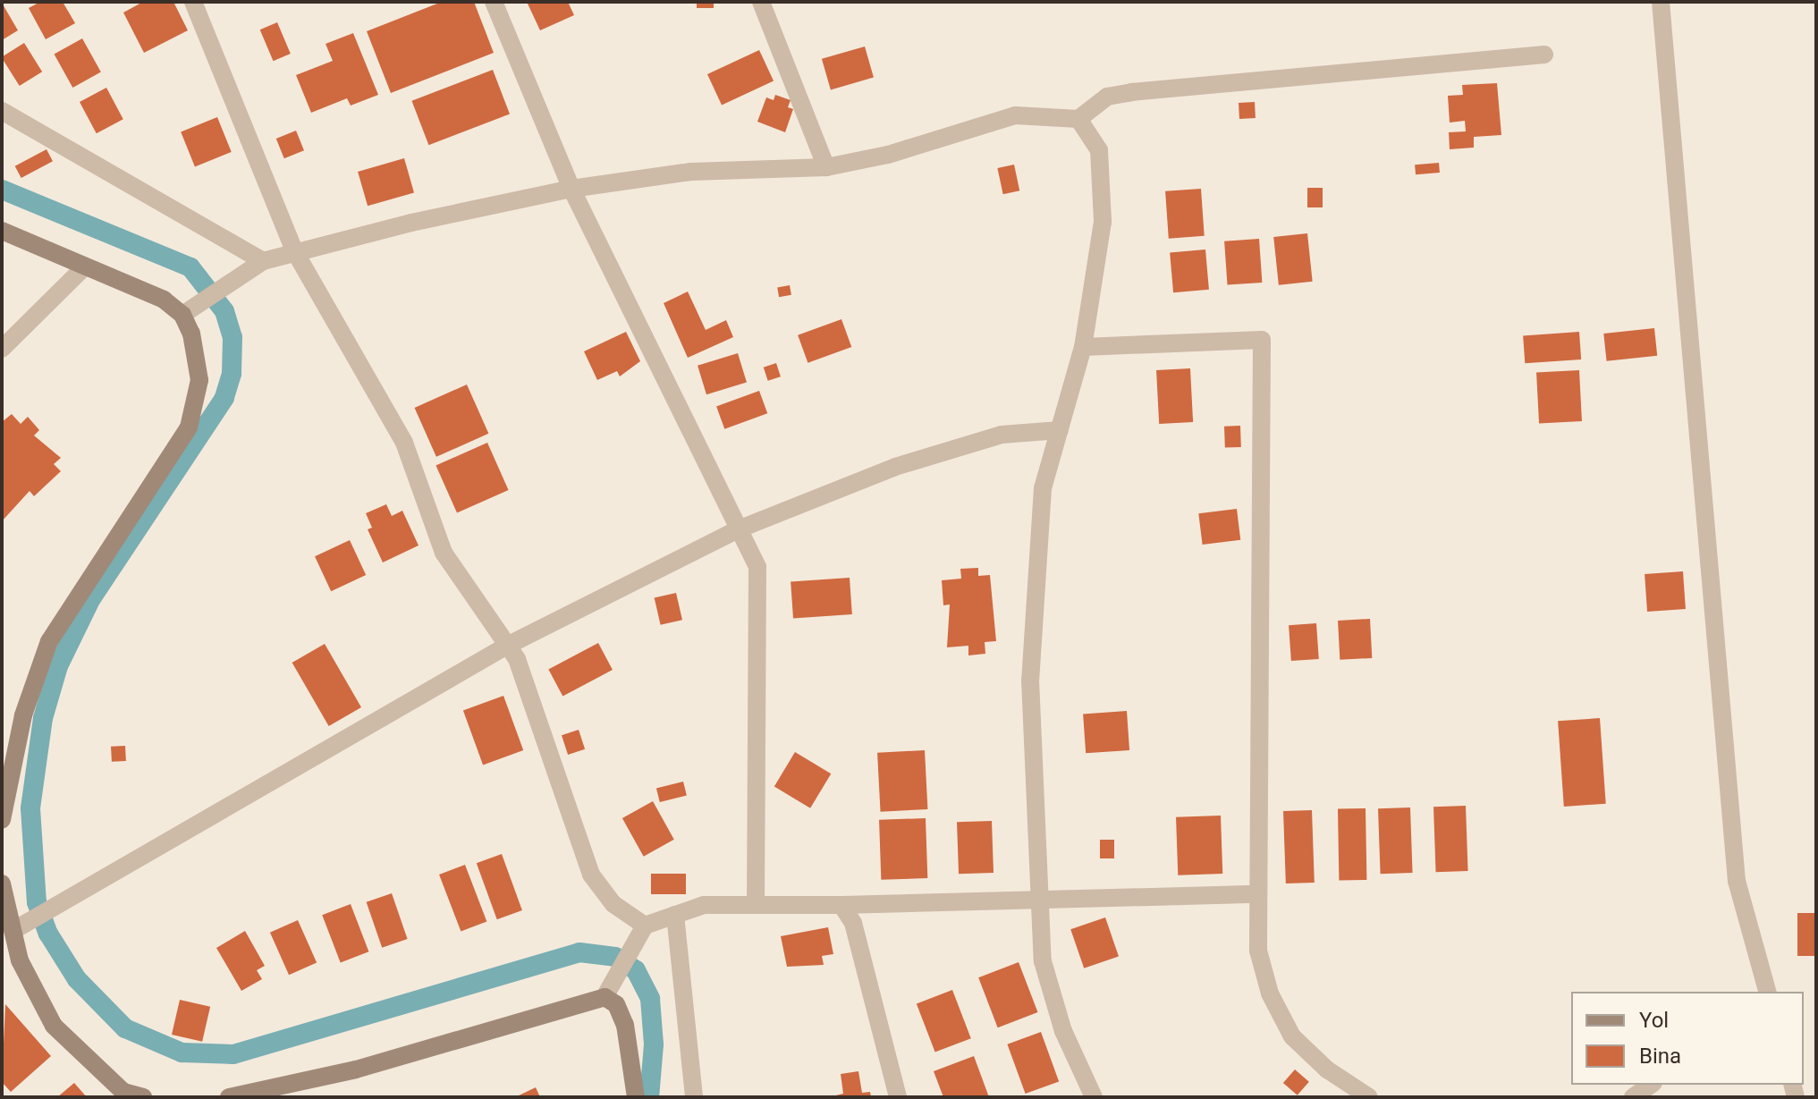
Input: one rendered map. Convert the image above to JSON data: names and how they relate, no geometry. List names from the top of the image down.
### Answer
{
  "legend": ["Yol", "Bina"]
}
